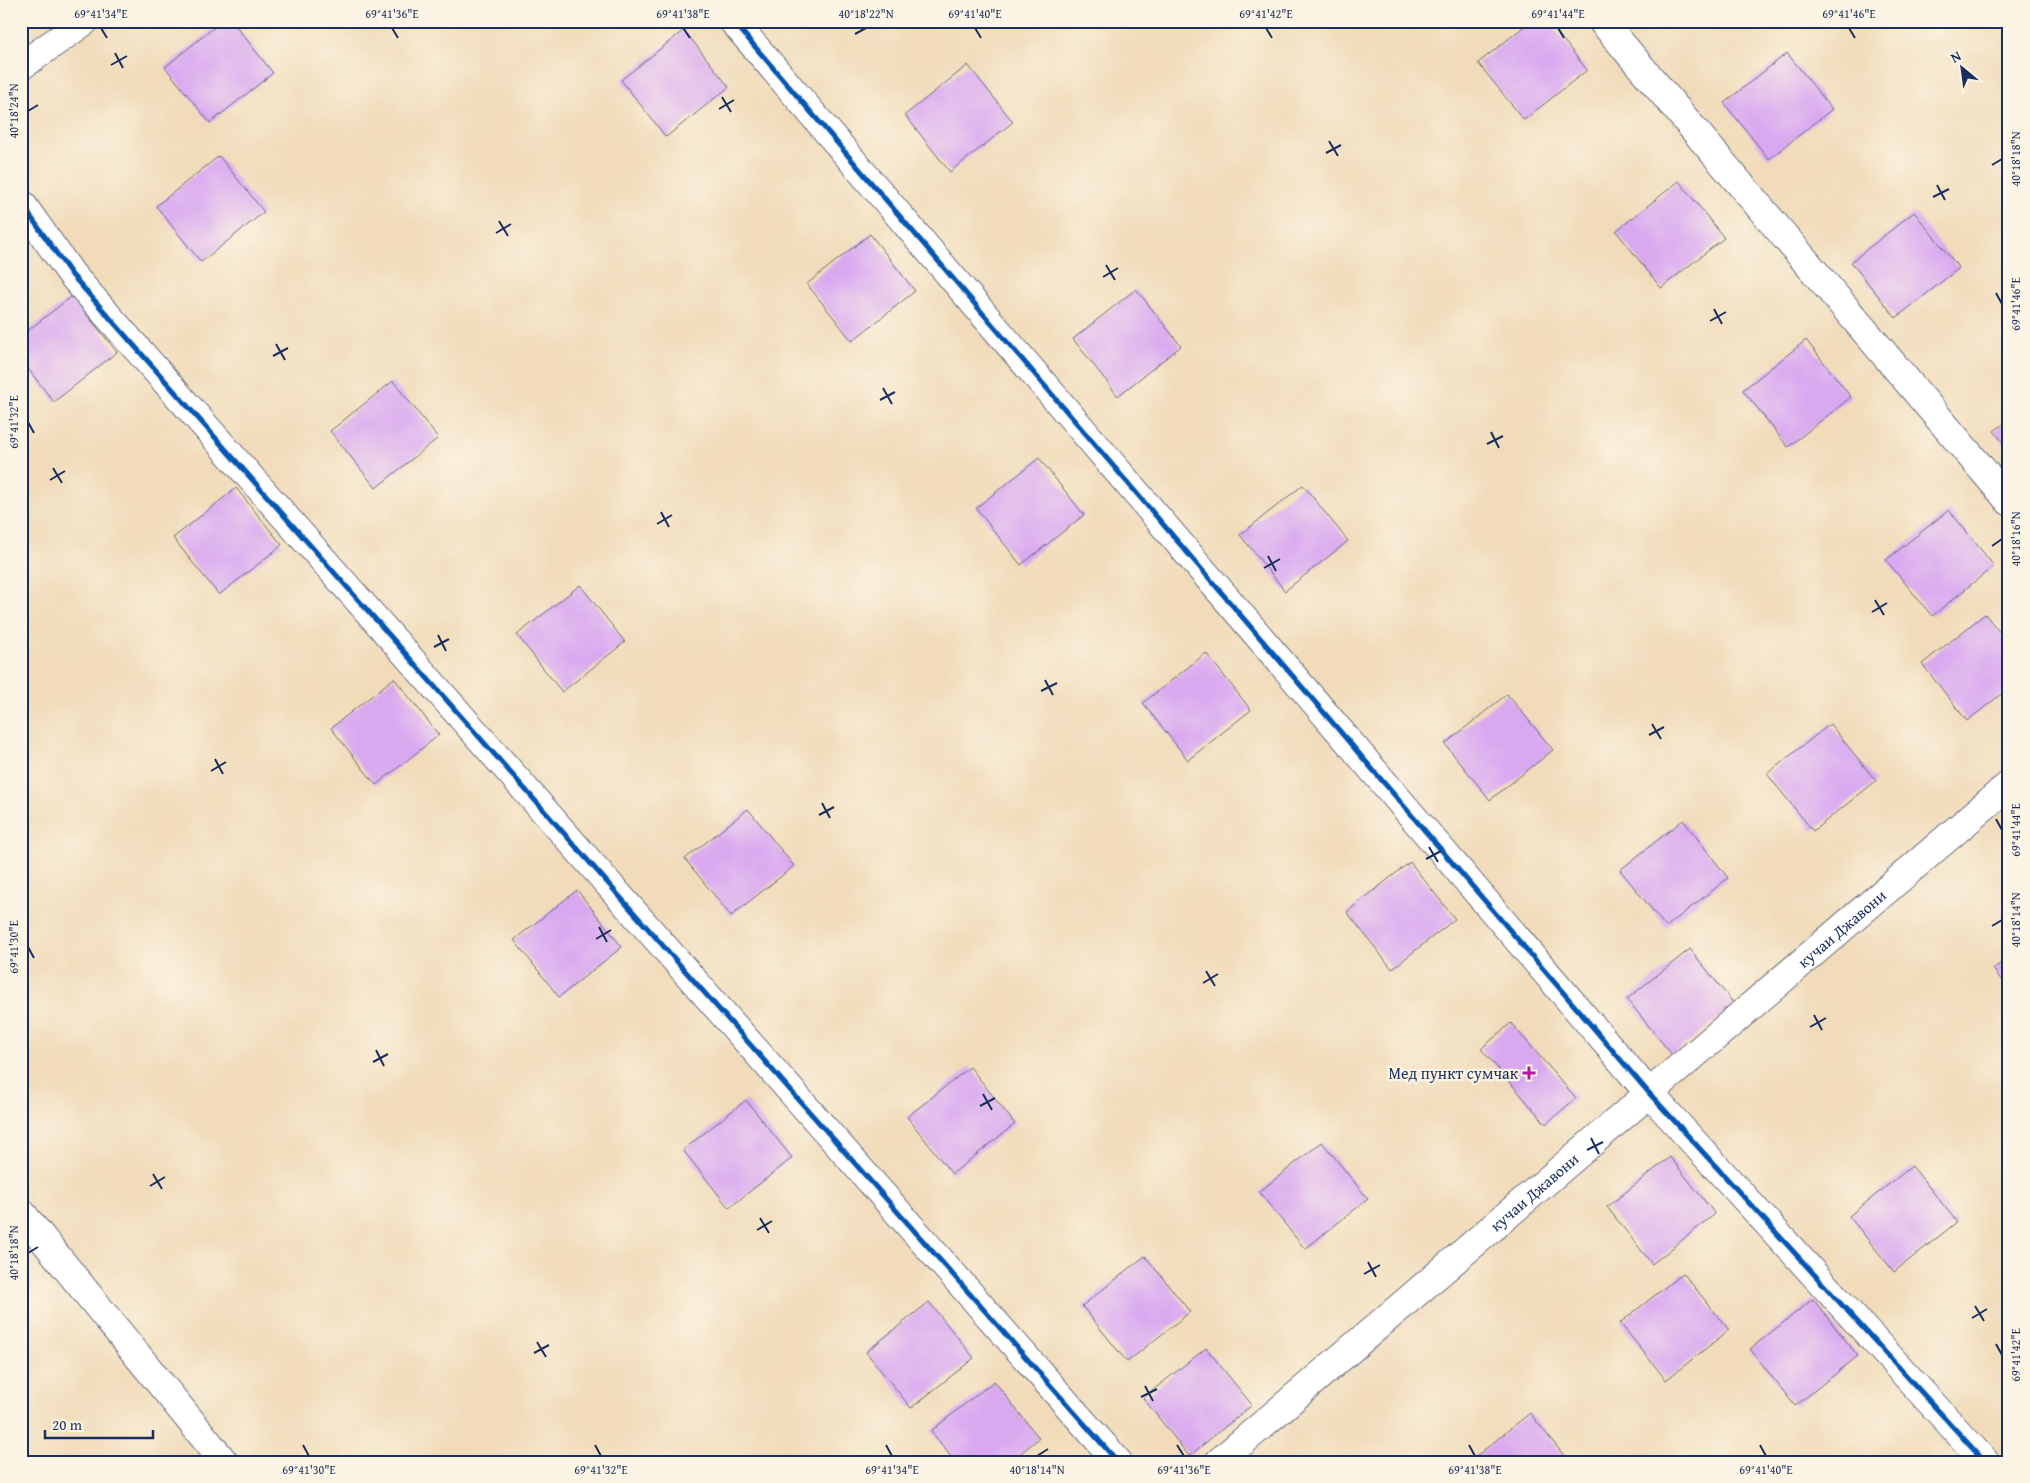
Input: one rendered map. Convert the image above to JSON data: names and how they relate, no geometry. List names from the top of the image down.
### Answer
{
  "streets": {
    "street": ["кучаи Джавони"]
  },
  "places": {
    "health": ["Мед пункт сумчак"]
  },
  "scale_bar": "20 m",
  "north": "top left",
  "coordinates": [
    "69°41'34\"E",
    "69°41'36\"E",
    "69°41'38\"E",
    "40°18'22\"N",
    "69°41'40\"E",
    "69°41'42\"E",
    "69°41'44\"E",
    "69°41'46\"E",
    "40°18'24\"N",
    "40°18'18\"N",
    "69°41'32\"E",
    "40°18'16\"N",
    "40°18'14\"N",
    "69°41'30\"E"
  ]
}
